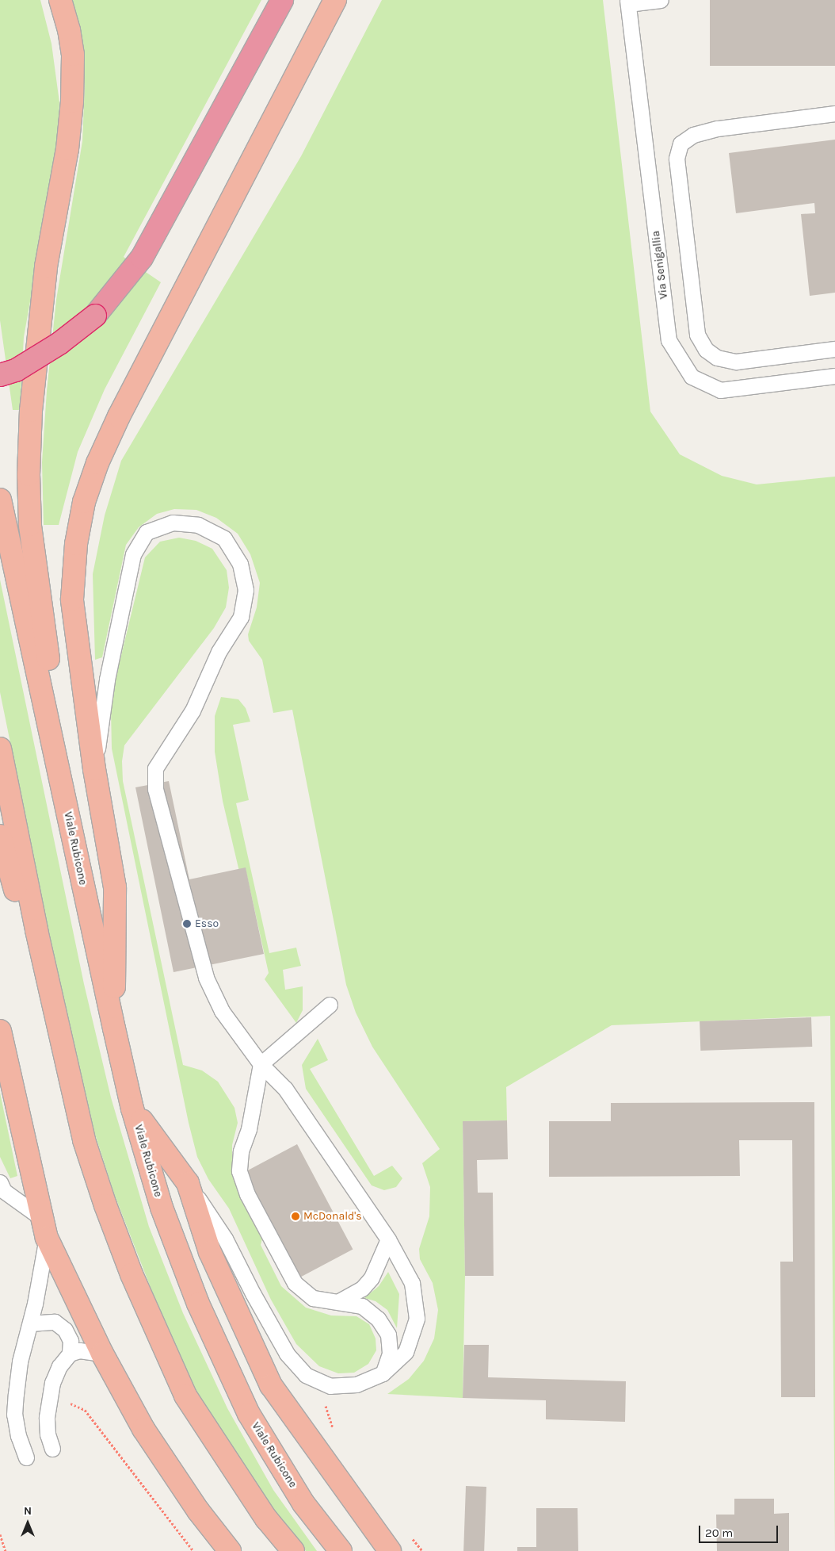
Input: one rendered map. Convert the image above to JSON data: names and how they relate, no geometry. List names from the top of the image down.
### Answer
{
  "streets": {
    "highway": ["Viale Rubicone"],
    "lane": ["Via Senigallia"]
  },
  "places": ["Esso", "McDonald's"],
  "scale_bar": "20 m",
  "north": "top"
}
